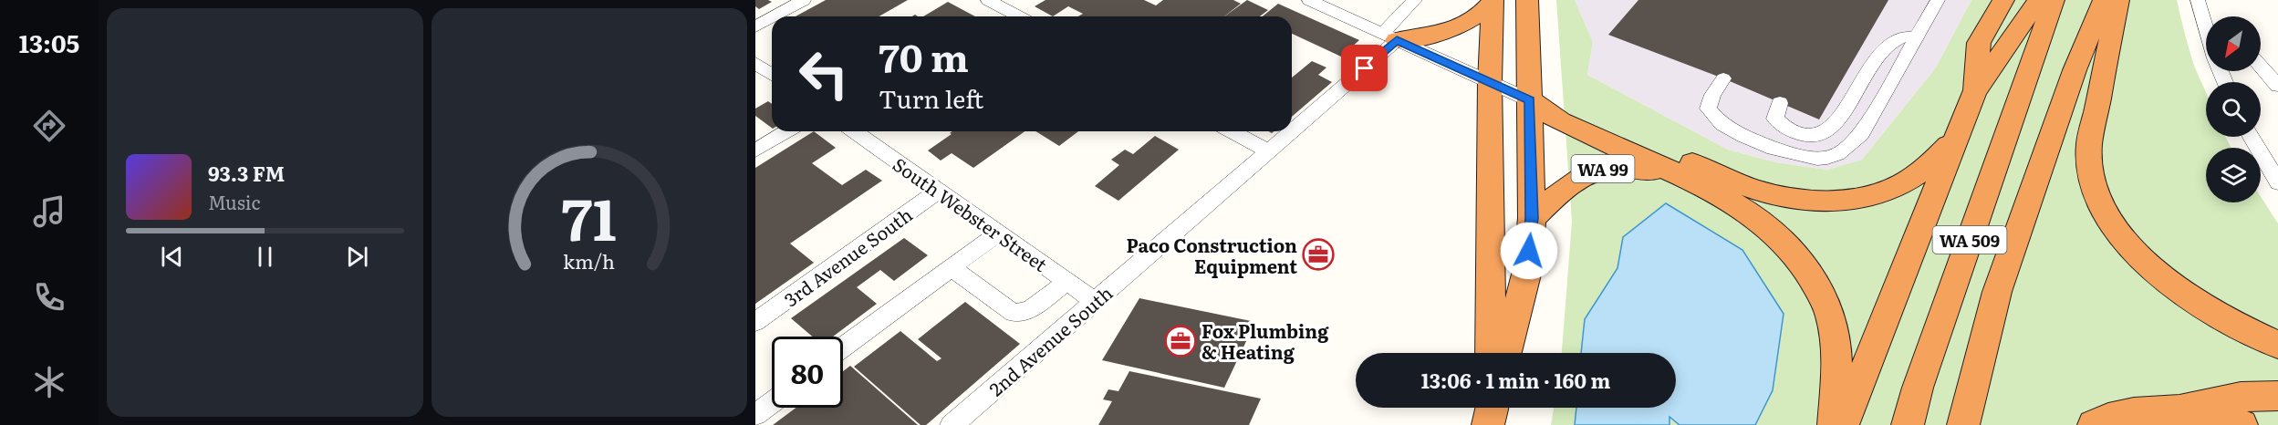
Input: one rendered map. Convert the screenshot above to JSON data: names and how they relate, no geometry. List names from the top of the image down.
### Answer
{
  "streets": {
    "highway": ["WA 99", "WA 509"],
    "street": ["South Webster Street", "3rd Avenue South", "2nd Avenue South"]
  },
  "crossings": [
    ["South Webster Street", "3rd Avenue South"],
    ["South Webster Street", "2nd Avenue South"]
  ],
  "places": {
    "office": ["Paco Construction Equipment", "Fox Plumbing & Heating"]
  },
  "north": "bottom left",
  "page": {
    "tabs": "13:05",
    "turn": ["70 m", "Turn left"],
    "song": ["93.3 FM", "Music"],
    "limit": "80",
    "trip": "13:06 · 1 min · 160 m",
    "gauge": ["71", "km/h"]
  }
}
